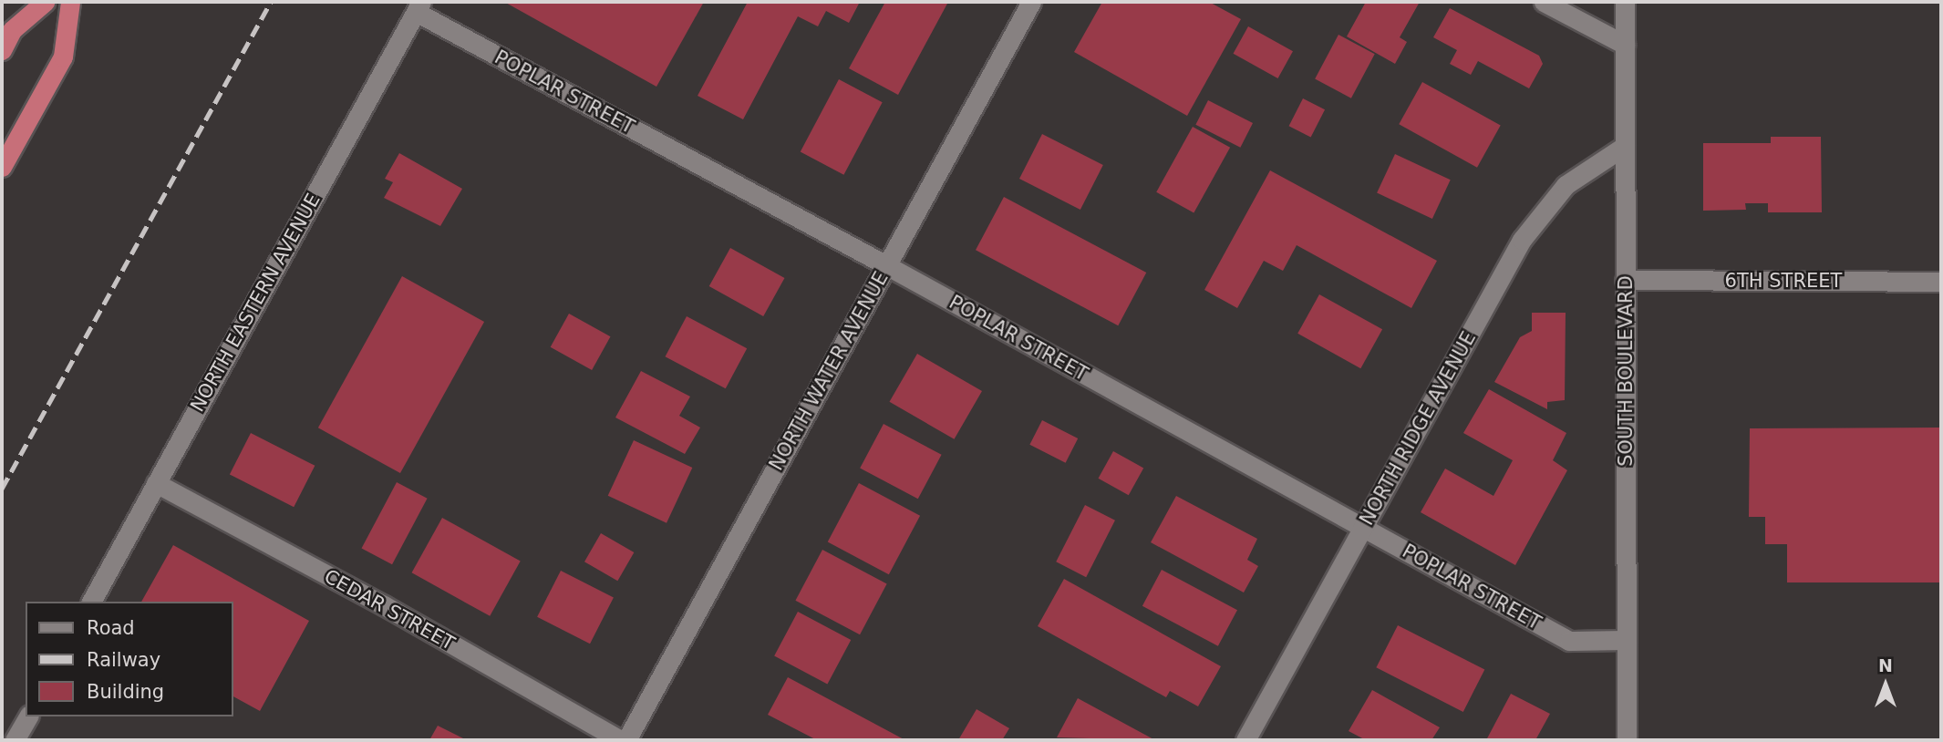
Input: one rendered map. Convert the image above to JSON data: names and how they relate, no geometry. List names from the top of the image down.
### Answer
{
  "streets": {
    "street": [
      "POPLAR STREET",
      "6TH STREET",
      "NORTH EASTERN AVENUE",
      "NORTH WATER AVENUE",
      "SOUTH BOULEVARD",
      "NORTH RIDGE AVENUE",
      "CEDAR STREET"
    ]
  },
  "crossings": [
    ["POPLAR STREET", "NORTH EASTERN AVENUE"],
    ["POPLAR STREET", "NORTH WATER AVENUE"],
    ["POPLAR STREET", "SOUTH BOULEVARD"],
    ["POPLAR STREET", "NORTH RIDGE AVENUE"],
    ["6TH STREET", "SOUTH BOULEVARD"],
    ["NORTH EASTERN AVENUE", "CEDAR STREET"],
    ["SOUTH BOULEVARD", "NORTH RIDGE AVENUE"]
  ],
  "legend": ["Road", "Railway", "Building"],
  "north": "top"
}
